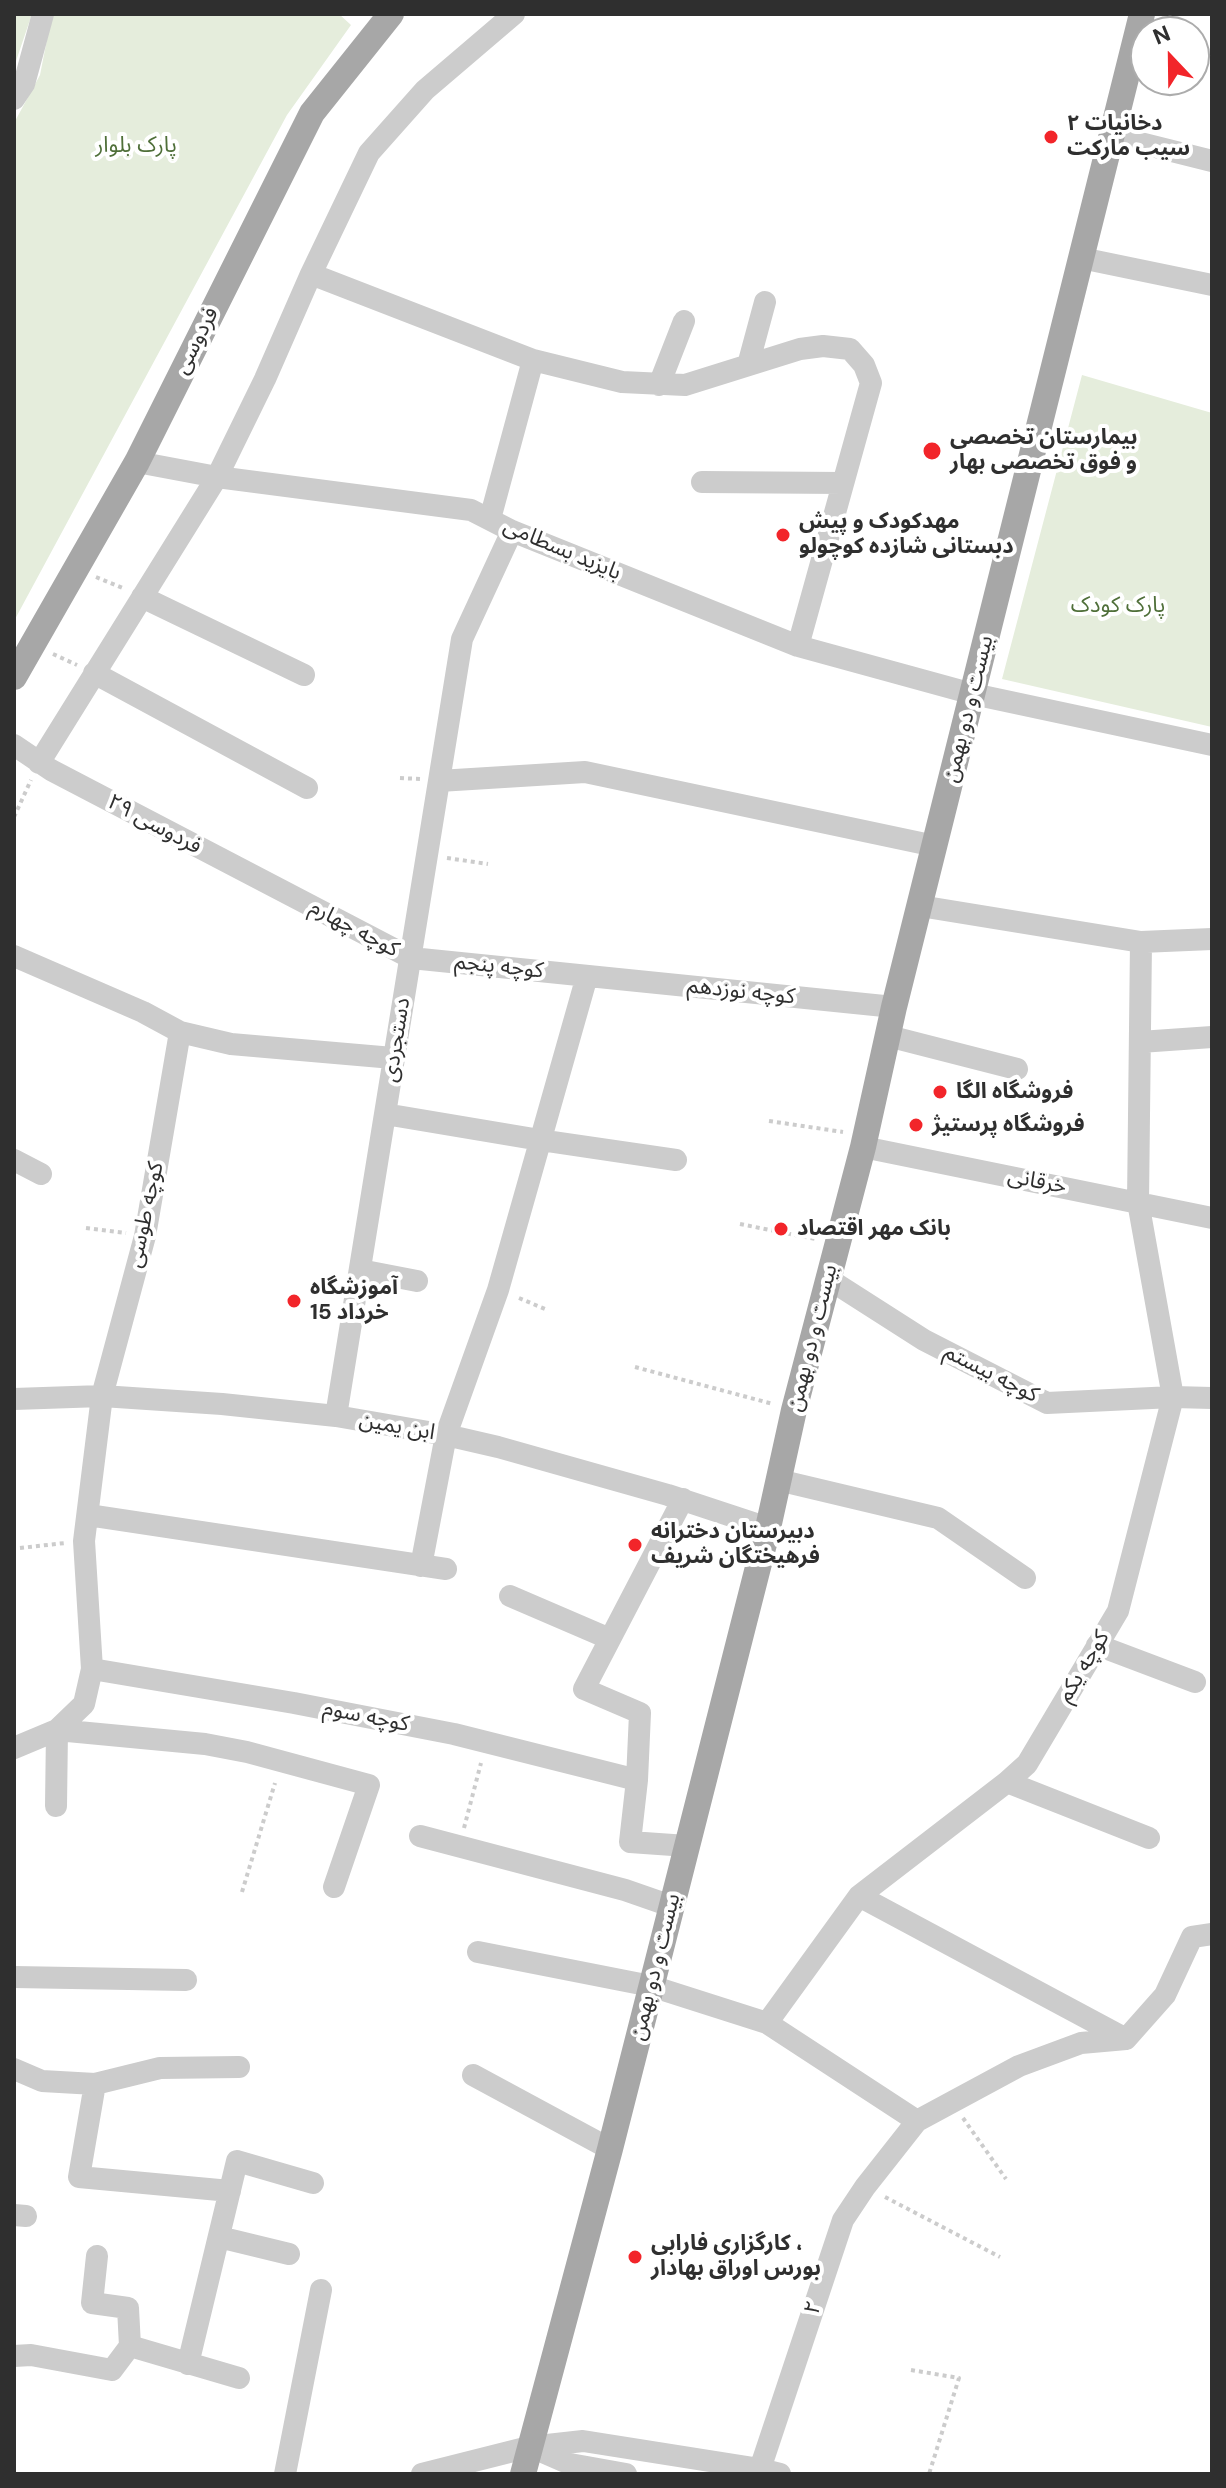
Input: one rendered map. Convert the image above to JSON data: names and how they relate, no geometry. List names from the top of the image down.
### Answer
{
  "streets": {
    "main road": ["فردوسی", "بیست و دو بهمن"],
    "street": [
      "بایزید بسطامی",
      "فردوسی ۲۹",
      "کوچه چهارم",
      "کوچه پنجم",
      "کوچه نوزدهم",
      "دستجردی",
      "خرقانی",
      "کوچه طوسی",
      "کوچه بیستم",
      "ابن یمین",
      "کوچه یکم",
      "کوچه سوم",
      "۲"
    ]
  },
  "crossings": [
    ["فردوسی", "بایزید بسطامی"],
    ["بایزید بسطامی", "بیست و دو بهمن"],
    ["بایزید بسطامی", "دستجردی"],
    ["بیست و دو بهمن", "کوچه نوزدهم"],
    ["بیست و دو بهمن", "خرقانی"],
    ["بیست و دو بهمن", "کوچه بیستم"],
    ["بیست و دو بهمن", "ابن یمین"],
    ["فردوسی ۲۹", "کوچه چهارم"],
    ["کوچه چهارم", "کوچه پنجم"],
    ["کوچه چهارم", "دستجردی"],
    ["کوچه پنجم", "کوچه نوزدهم"],
    ["کوچه پنجم", "دستجردی"],
    ["دستجردی", "ابن یمین"],
    ["خرقانی", "کوچه یکم"],
    ["کوچه طوسی", "ابن یمین"],
    ["کوچه طوسی", "کوچه سوم"],
    ["کوچه بیستم", "کوچه یکم"]
  ],
  "parks": ["پارک بلوار", "پارک کودک"],
  "places": [
    "دخانیات ۲ سیب مارکت",
    "بیمارستان تخصصی و فوق تخصصی بهار",
    "مهدکودک و پیش دبستانی شازده کوچولو",
    "فروشگاه الگا",
    "فروشگاه پرستيژ",
    "بانک مهر اقتصاد",
    "آموزشگاه 15 خرداد",
    "دبیرستان دخترانه فرهیختگان شریف",
    "کارگزاری فارابی ، بورس اوراق بهادار"
  ],
  "north": "top"
}
